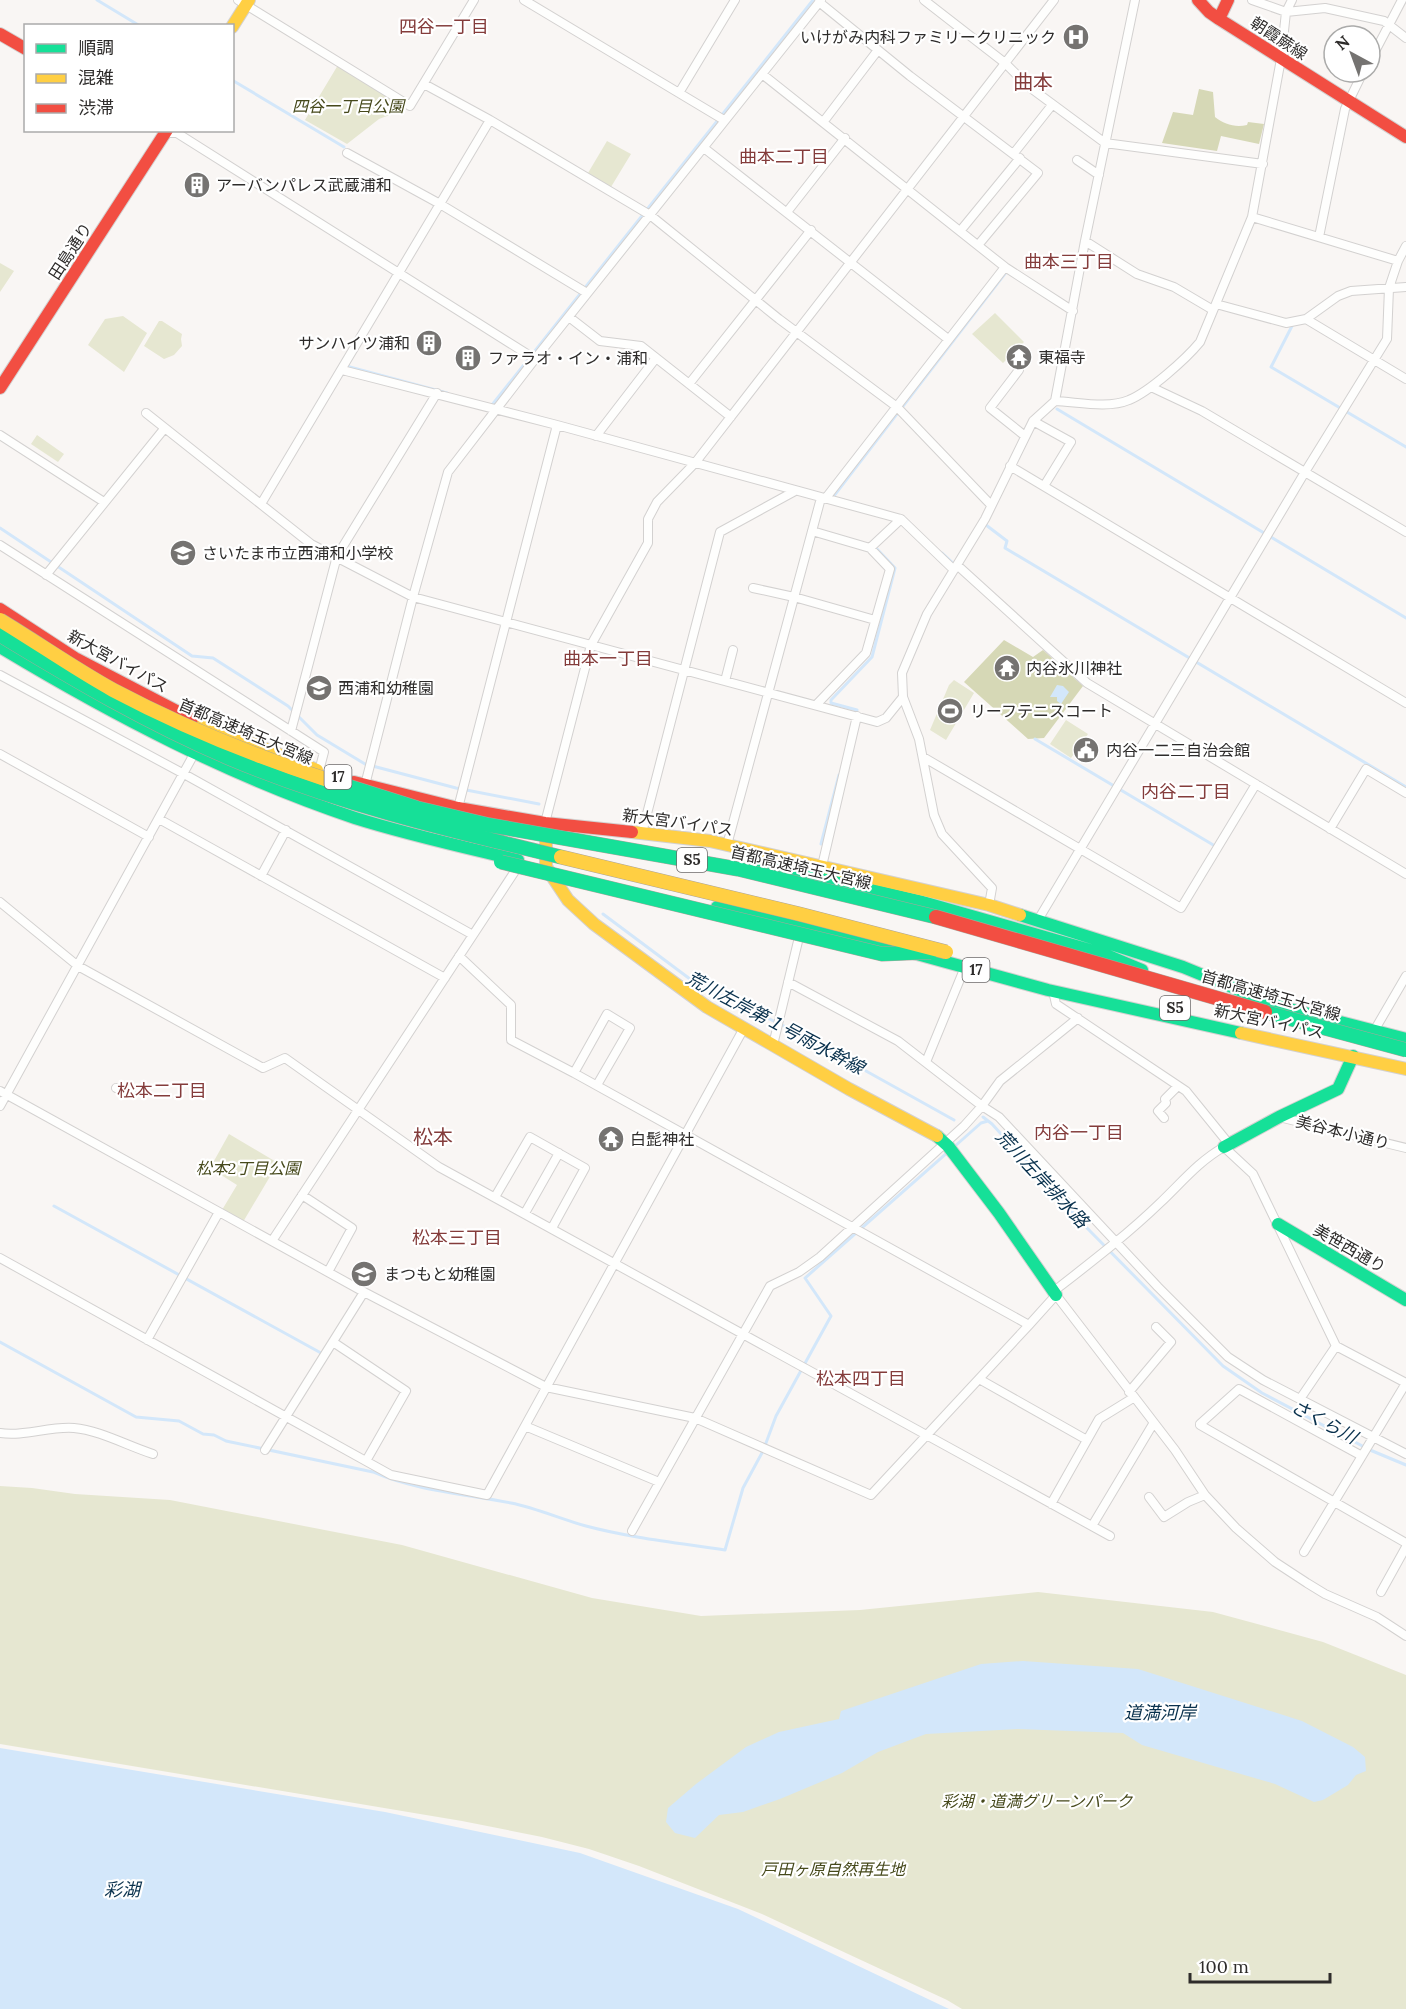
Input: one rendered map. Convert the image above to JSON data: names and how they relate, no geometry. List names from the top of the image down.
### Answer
{
  "streets": {
    "main road": [
      "朝霞蕨線",
      "田島通り",
      "新大宮バイパス",
      "首都高速埼玉大宮線",
      "17",
      "S5",
      "美笹西通り"
    ],
    "street": ["美谷本小通り"]
  },
  "crossings": [
    ["新大宮バイパス", "17"],
    ["新大宮バイパス", "S5"],
    ["首都高速埼玉大宮線", "17"],
    ["首都高速埼玉大宮線", "S5"]
  ],
  "districts": [
    "四谷一丁目",
    "曲本",
    "曲本二丁目",
    "曲本三丁目",
    "曲本一丁目",
    "内谷二丁目",
    "松本二丁目",
    "内谷一丁目",
    "松本",
    "松本三丁目",
    "松本四丁目"
  ],
  "water": [
    "荒川左岸第１号雨水幹線",
    "荒川左岸排水路",
    "さくら川",
    "道満河岸",
    "彩湖"
  ],
  "parks": [
    "四谷一丁目公園",
    "松本2丁目公園",
    "彩湖・道満グリーンパーク",
    "戸田ヶ原自然再生地"
  ],
  "places": {
    "hospital": ["いけがみ内科ファミリークリニック"],
    "building": ["アーバンパレス武蔵浦和", "サンハイツ浦和", "ファラオ・イン・浦和"],
    "temple": ["東福寺", "内谷氷川神社", "白髭神社"],
    "school or university": ["さいたま市立西浦和小学校", "西浦和幼稚園", "まつもと幼稚園"],
    "sports": ["リーフテニスコート"],
    "public building": ["内谷一二三自治会館"]
  },
  "legend": ["順調", "混雑", "渋滞"],
  "scale_bar": "100 m",
  "north": "top left"
}
